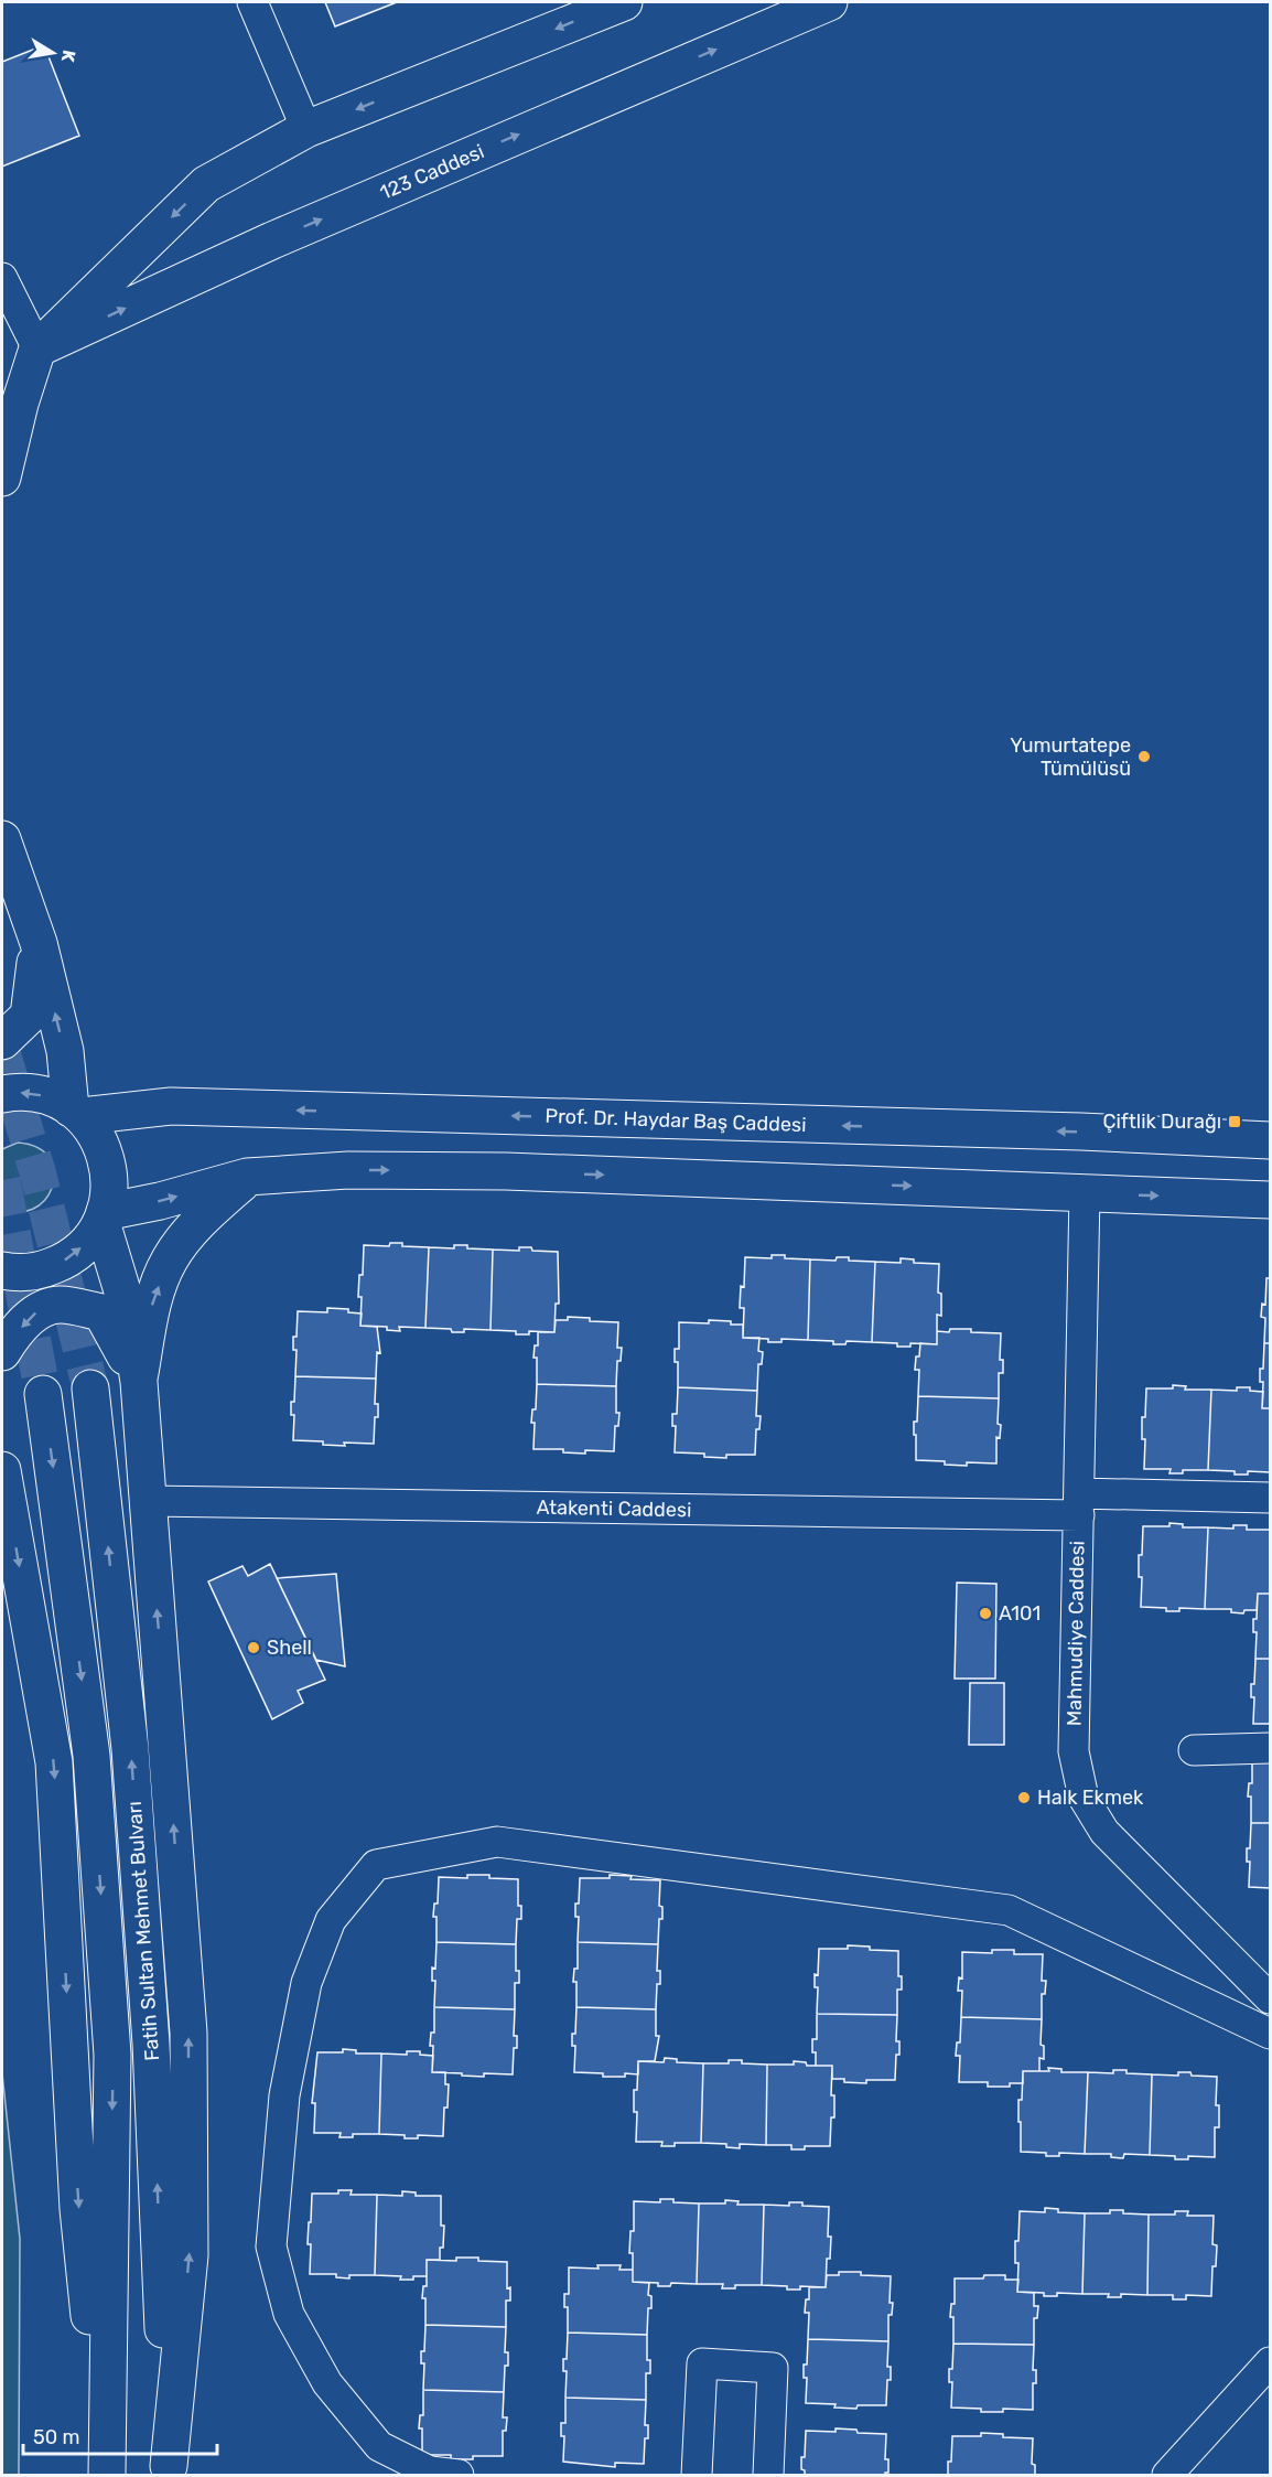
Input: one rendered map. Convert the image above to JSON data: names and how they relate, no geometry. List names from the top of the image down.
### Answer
{
  "streets": {
    "main road": ["123 Caddesi", "Prof. Dr. Haydar Baş Caddesi", "Fatih Sultan Mehmet Bulvarı"],
    "street": ["Atakenti Caddesi", "Mahmudiye Caddesi"]
  },
  "crossings": [
    ["Atakenti Caddesi", "Mahmudiye Caddesi"]
  ],
  "places": {
    "other": [
      "Yumurtatepe Tümülüsü",
      "A101",
      "Shell",
      "Halk Ekmek"
    ],
    "transit": ["Çiftlik Durağı"]
  },
  "scale_bar": "50 m",
  "north": "right"
}
